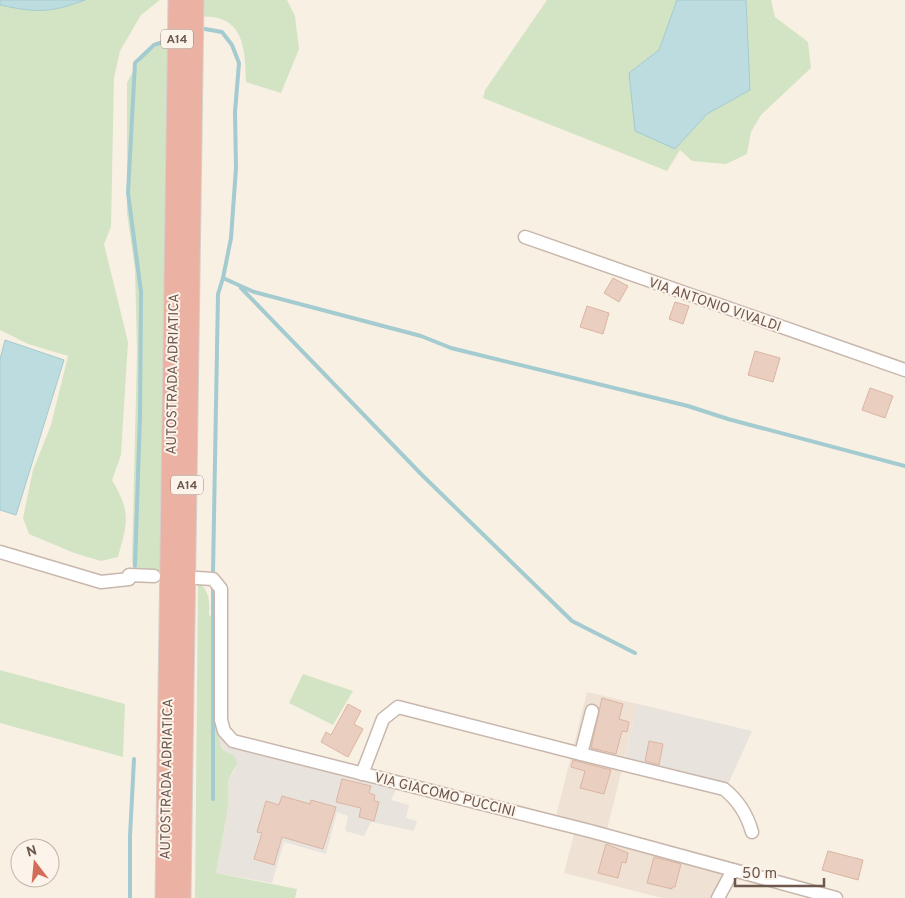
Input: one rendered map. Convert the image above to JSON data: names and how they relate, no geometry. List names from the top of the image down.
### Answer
{
  "streets": {
    "highway": ["A14", "AUTOSTRADA ADRIATICA"],
    "street": ["VIA ANTONIO VIVALDI", "VIA GIACOMO PUCCINI"]
  },
  "scale_bar": "50 m",
  "north": "top"
}
